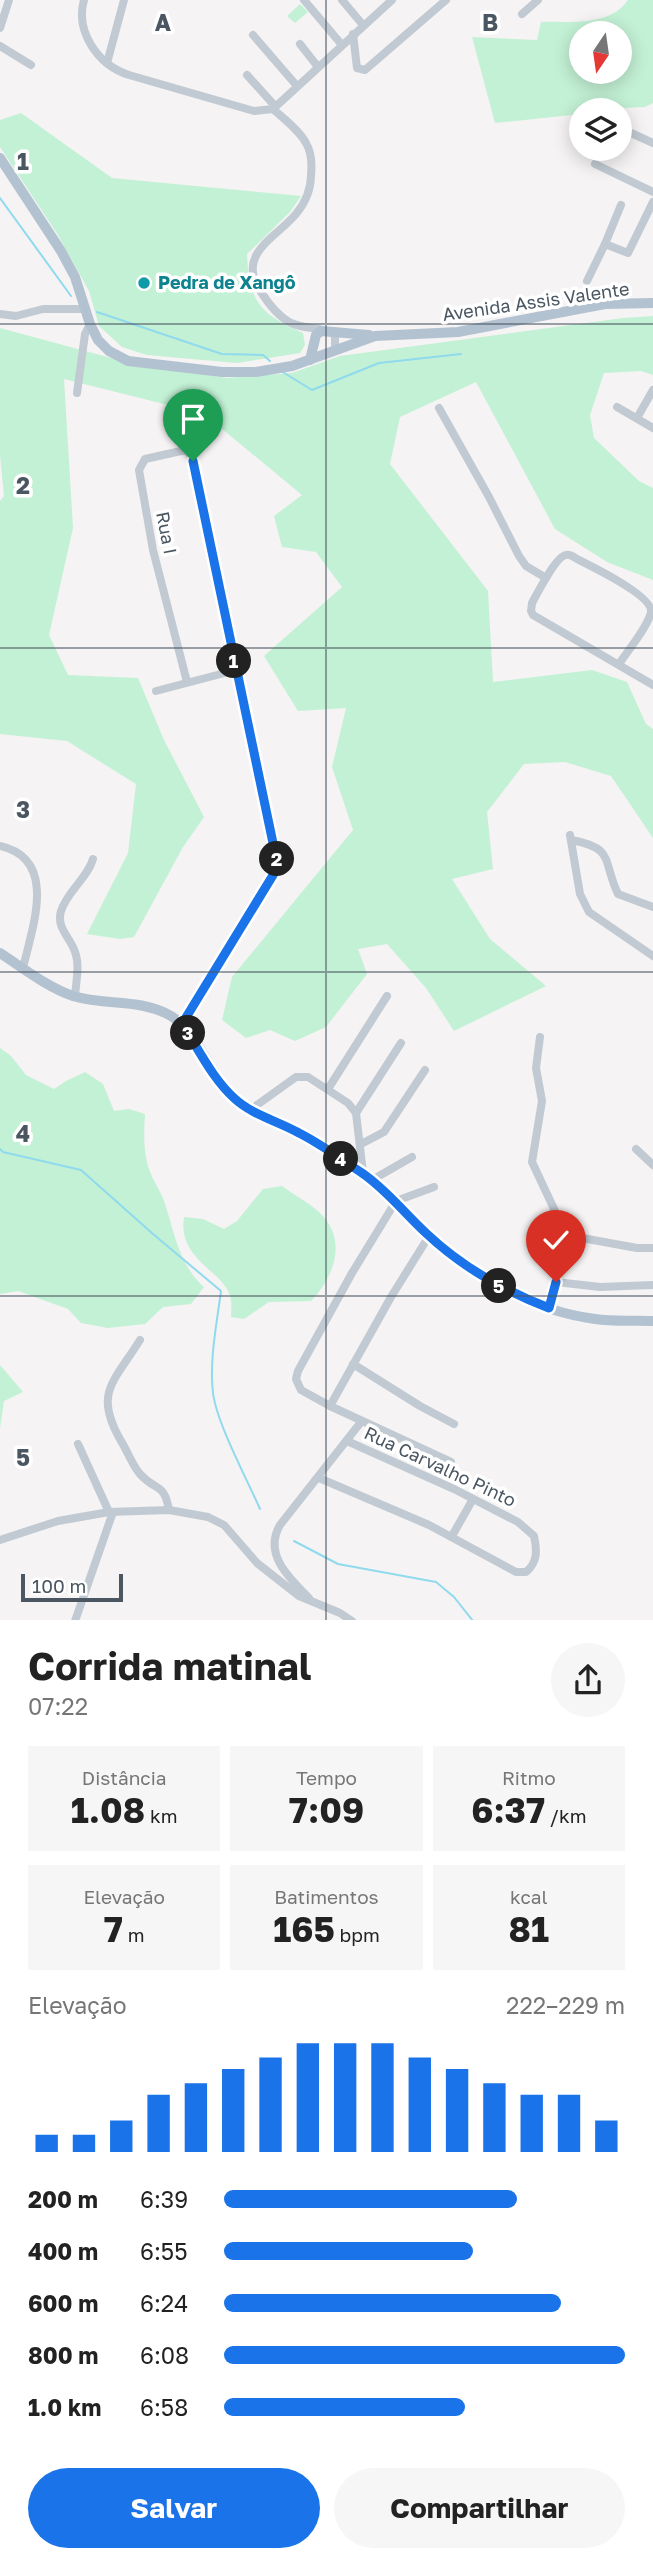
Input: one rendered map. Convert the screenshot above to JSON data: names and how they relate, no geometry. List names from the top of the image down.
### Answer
{
  "streets": {
    "main road": ["Avenida Assis Valente"],
    "street": ["Rua I", "Rua Carvalho Pinto"]
  },
  "places": ["Pedra de Xangô"],
  "scale_bar": "100 m",
  "north": "bottom",
  "page": {
    "pins": [
      "1",
      "2",
      "3",
      "4",
      "5"
    ],
    "scale": "100 m",
    "heading": ["Corrida matinal", "07:22"],
    "stats": [
      ["Distância", "1.08 km"],
      ["Tempo", "7:09"],
      ["Ritmo", "6:37 /km"],
      ["Elevação", "7 m"],
      ["Batimentos", "165 bpm"],
      ["kcal", "81"]
    ],
    "chart": ["Elevação", "222–229 m"],
    "list": [
      {
        "name": "200 m",
        "note": "6:39"
      },
      {
        "name": "400 m",
        "note": "6:55"
      },
      {
        "name": "600 m",
        "note": "6:24"
      },
      {
        "name": "800 m",
        "note": "6:08"
      },
      {
        "name": "1.0 km",
        "note": "6:58"
      }
    ],
    "buttons": ["Salvar", "Compartilhar"]
  },
  "grid": {
    "columns": ["A", "B"],
    "rows": [
      "1",
      "2",
      "3",
      "4",
      "5"
    ]
  }
}
